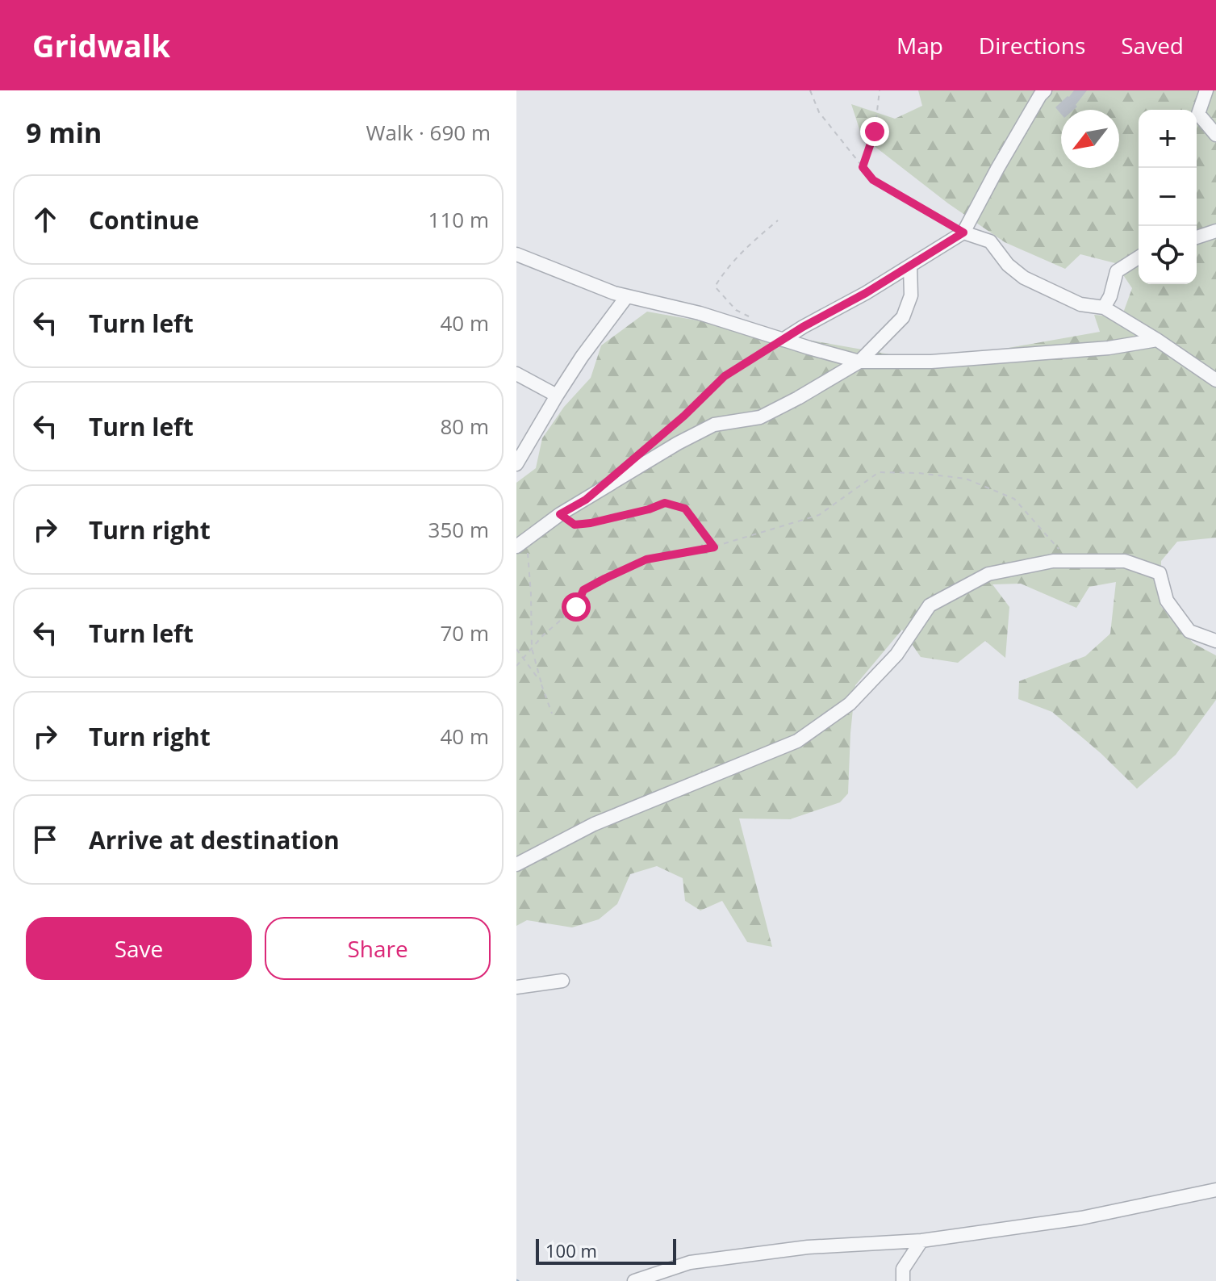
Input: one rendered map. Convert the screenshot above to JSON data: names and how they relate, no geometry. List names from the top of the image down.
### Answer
{
  "scale_bar": "100 m",
  "north": "bottom left",
  "page": {
    "header": "Gridwalk",
    "nav": ["Map", "Directions", "Saved"],
    "heading": ["9 min", "Walk · 690 m"],
    "map_buttons": ["+", "−"],
    "list": [
      ["Continue", "110 m"],
      ["Turn left", "40 m"],
      ["Turn left", "80 m"],
      ["Turn right", "350 m"],
      ["Turn left", "70 m"],
      ["Turn right", "40 m"],
      "Arrive at destination"
    ],
    "buttons": ["Save", "Share"],
    "scale": "100 m"
  }
}
